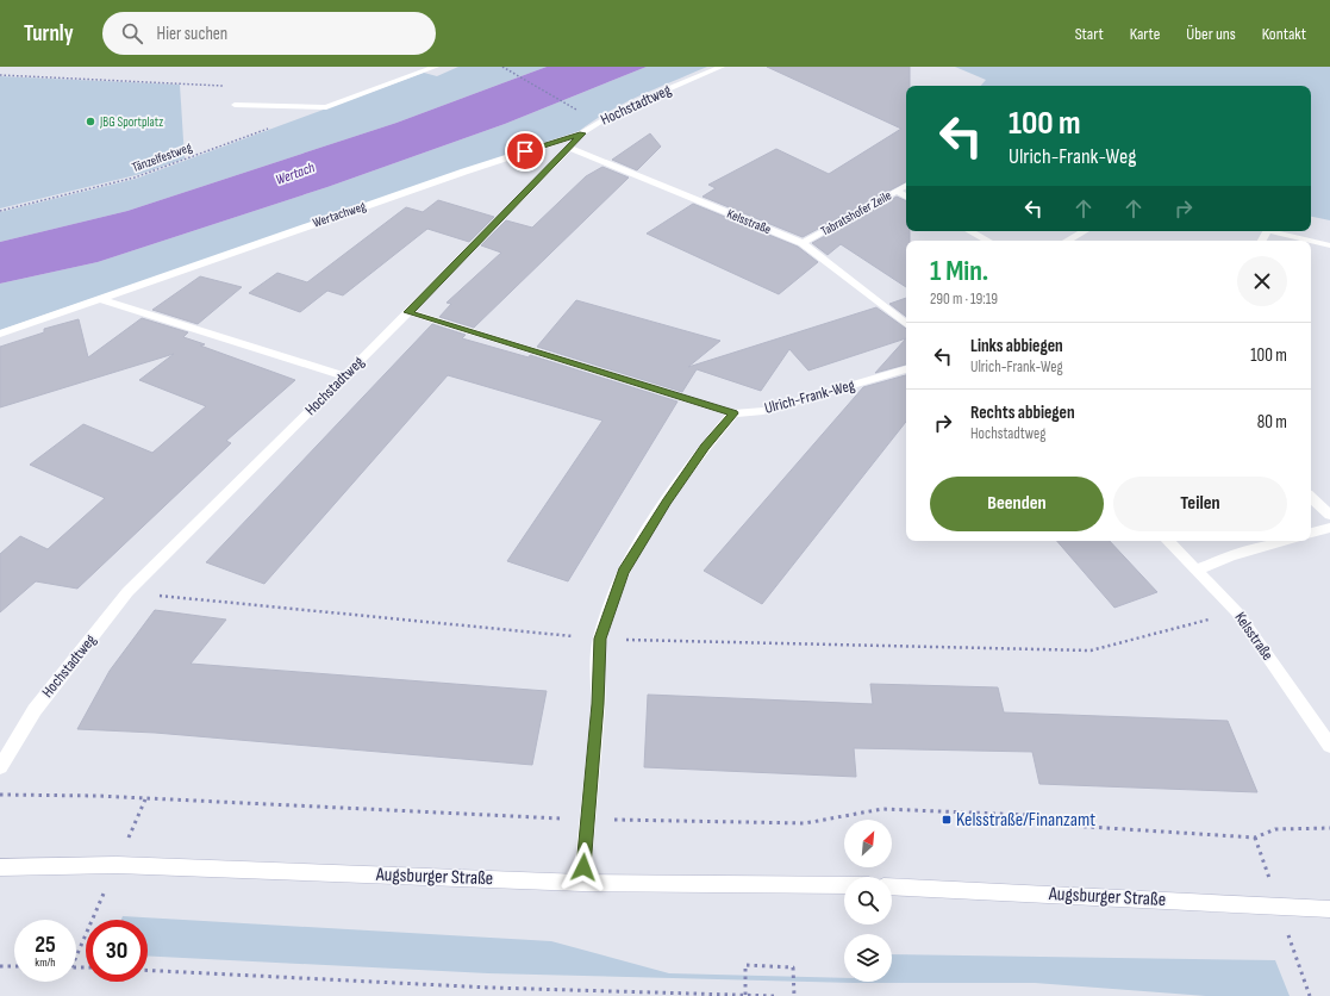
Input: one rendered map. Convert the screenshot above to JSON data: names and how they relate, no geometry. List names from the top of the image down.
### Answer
{
  "streets": {
    "street": [
      "Hochstadtweg",
      "Tabratshofer Zeile",
      "Wertachweg",
      "Kelsstraße",
      "Ulrich-Frank-Weg",
      "Augsburger Straße"
    ],
    "path": ["Tänzelfestweg"]
  },
  "crossings": [
    ["Hochstadtweg", "Wertachweg"],
    ["Hochstadtweg", "Kelsstraße"],
    ["Hochstadtweg", "Ulrich-Frank-Weg"],
    ["Tabratshofer Zeile", "Kelsstraße"]
  ],
  "water": ["Wertach"],
  "places": {
    "other": ["JBG Sportplatz"],
    "transit": ["Kelsstraße/Finanzamt"]
  },
  "north": "top right",
  "page": {
    "header": "Turnly",
    "search": "Hier suchen",
    "nav": [
      "Start",
      "Karte",
      "Über uns",
      "Kontakt"
    ],
    "turn": ["100 m", "Ulrich-Frank-Weg"],
    "heading": ["1 Min.", "290 m · 19:19"],
    "list": [
      {
        "name": "Links abbiegen",
        "note": "Ulrich-Frank-Weg",
        "value": "100 m"
      },
      {
        "name": "Rechts abbiegen",
        "note": "Hochstadtweg",
        "value": "80 m"
      }
    ],
    "buttons": ["Beenden", "Teilen"],
    "speed": "25 km/h",
    "limit": "30"
  }
}
